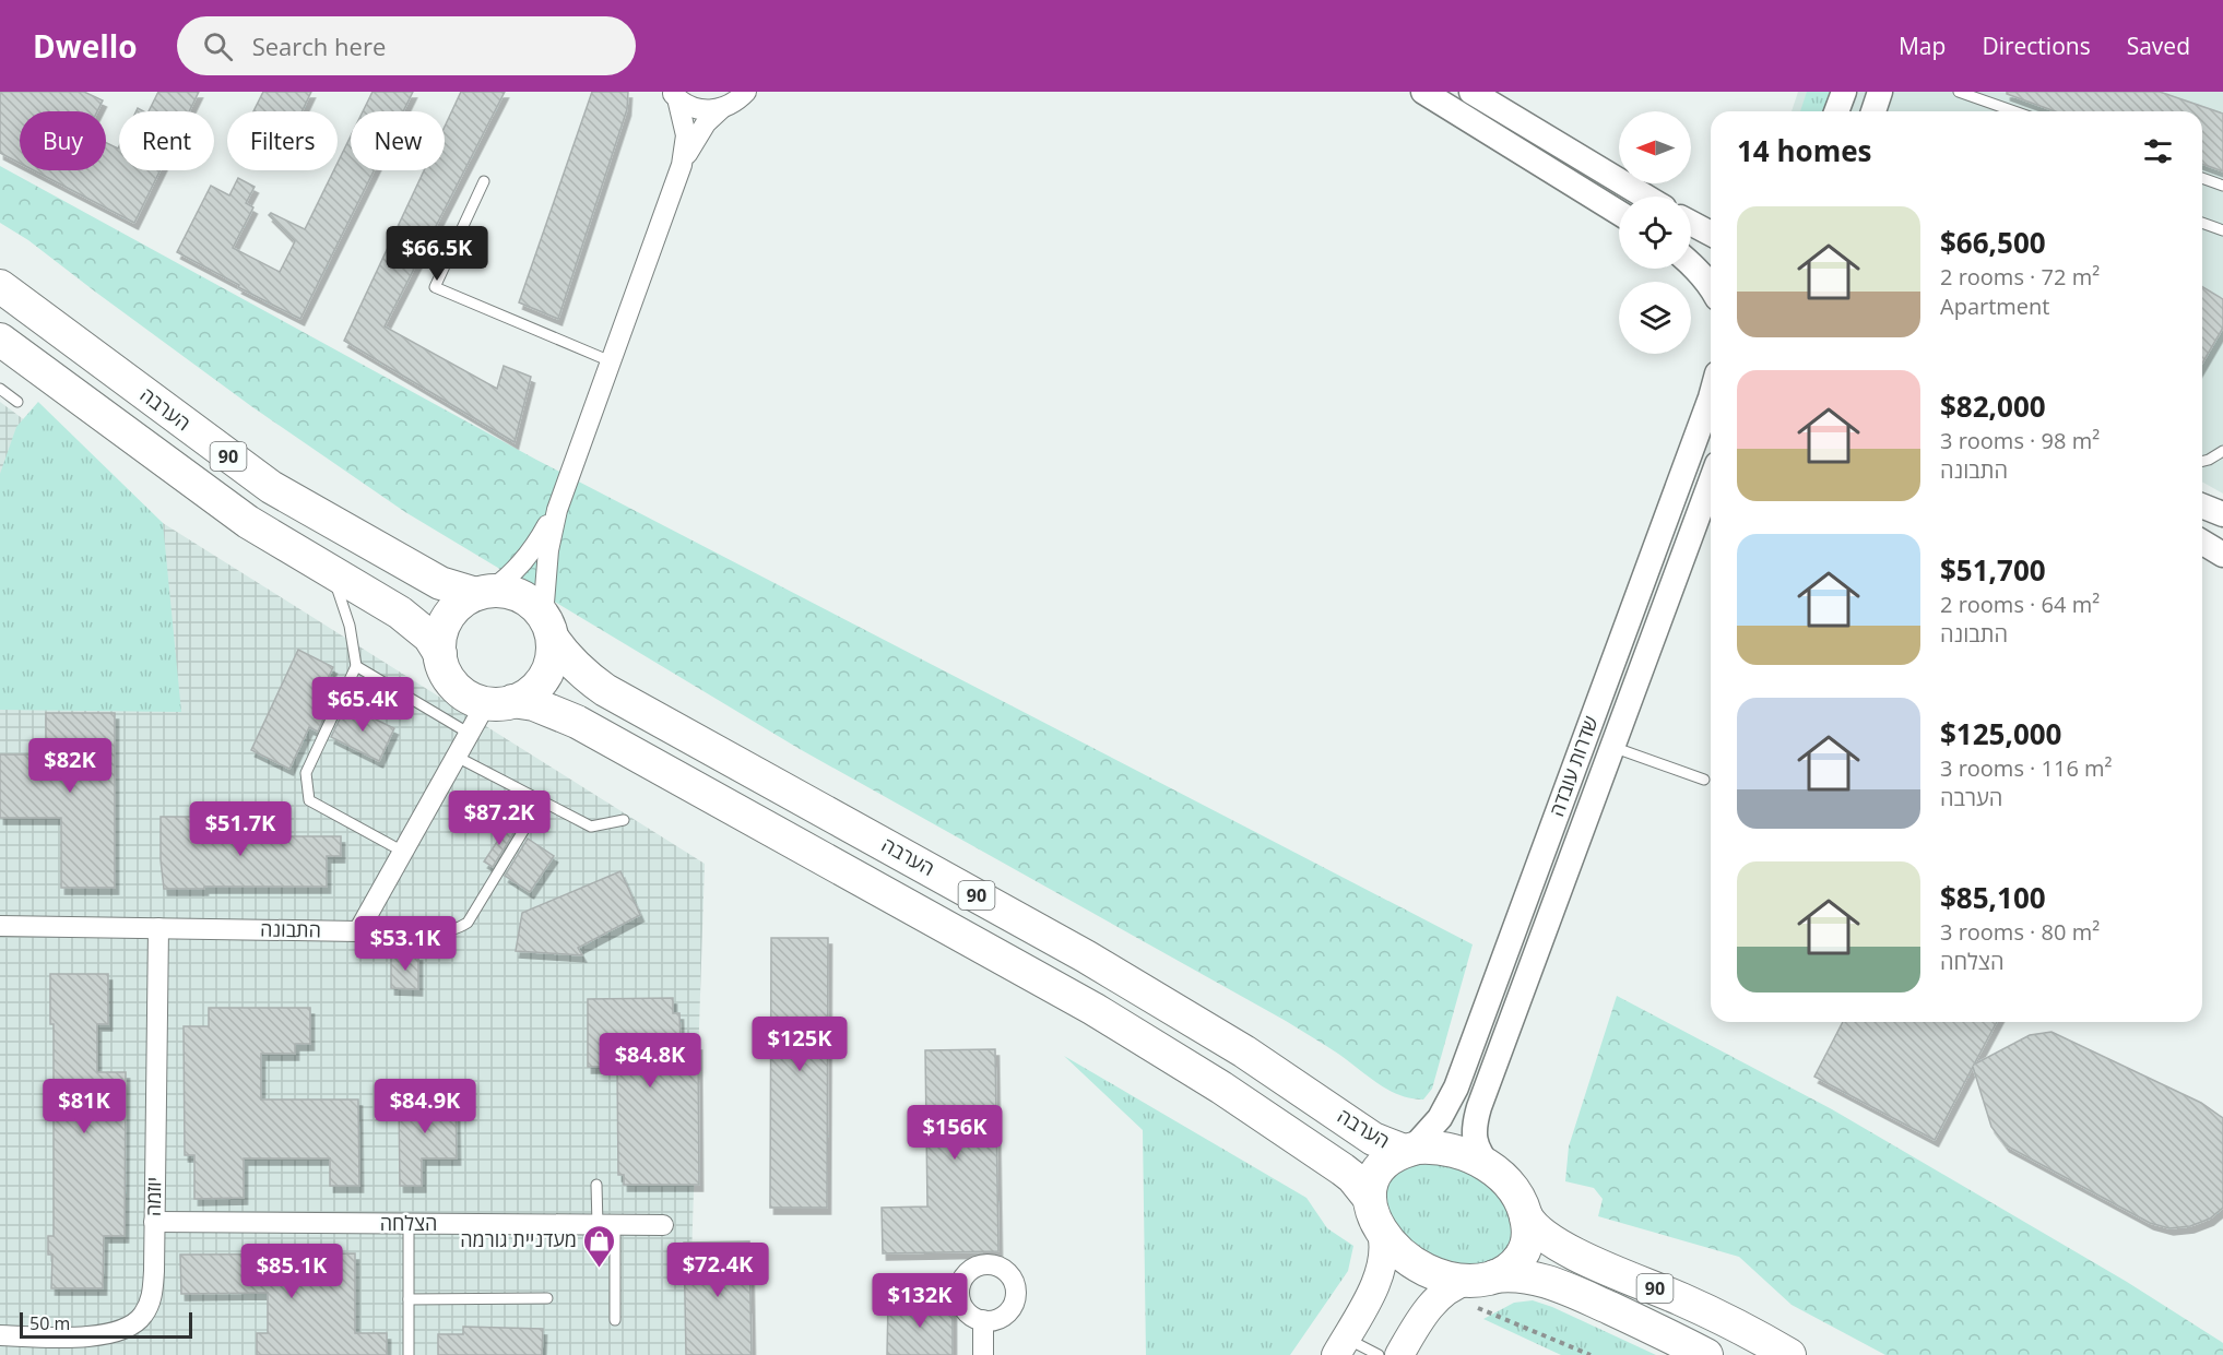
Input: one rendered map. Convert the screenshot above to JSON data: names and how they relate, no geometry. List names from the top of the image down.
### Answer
{
  "streets": {
    "highway": ["הערבה", "90"],
    "street": [
      "שדרות עובדה",
      "התבונה",
      "יוזמה",
      "הצלחה"
    ]
  },
  "crossings": [
    ["הערבה", "90"],
    ["הערבה", "שדרות עובדה"],
    ["90", "שדרות עובדה"],
    ["התבונה", "יוזמה"],
    ["יוזמה", "הצלחה"]
  ],
  "places": {
    "shop": ["מעדניית גורמה"]
  },
  "scale_bar": "50 m",
  "north": "left",
  "page": {
    "header": "Dwello",
    "search": "Search here",
    "nav": ["Map", "Directions", "Saved"],
    "chip": [
      "Buy",
      "Rent",
      "Filters",
      "New"
    ],
    "heading": "14 homes",
    "list": [
      {
        "name": "$66,500",
        "note": "2 rooms · 72 m² · Apartment"
      },
      {
        "name": "$82,000",
        "note": "3 rooms · 98 m² · התבונה"
      },
      {
        "name": "$51,700",
        "note": "2 rooms · 64 m² · התבונה"
      },
      {
        "name": "$125,000",
        "note": "3 rooms · 116 m² · הערבה"
      },
      {
        "name": "$85,100",
        "note": "3 rooms · 80 m² · הצלחה"
      }
    ],
    "price": [
      "$66.5K",
      "$65.4K",
      "$82K",
      "$87.2K",
      "$51.7K",
      "$53.1K",
      "$125K",
      "$84.8K",
      "$81K",
      "$84.9K",
      "$156K",
      "$72.4K",
      "$85.1K",
      "$132K"
    ],
    "scale": "50 m"
  }
}
